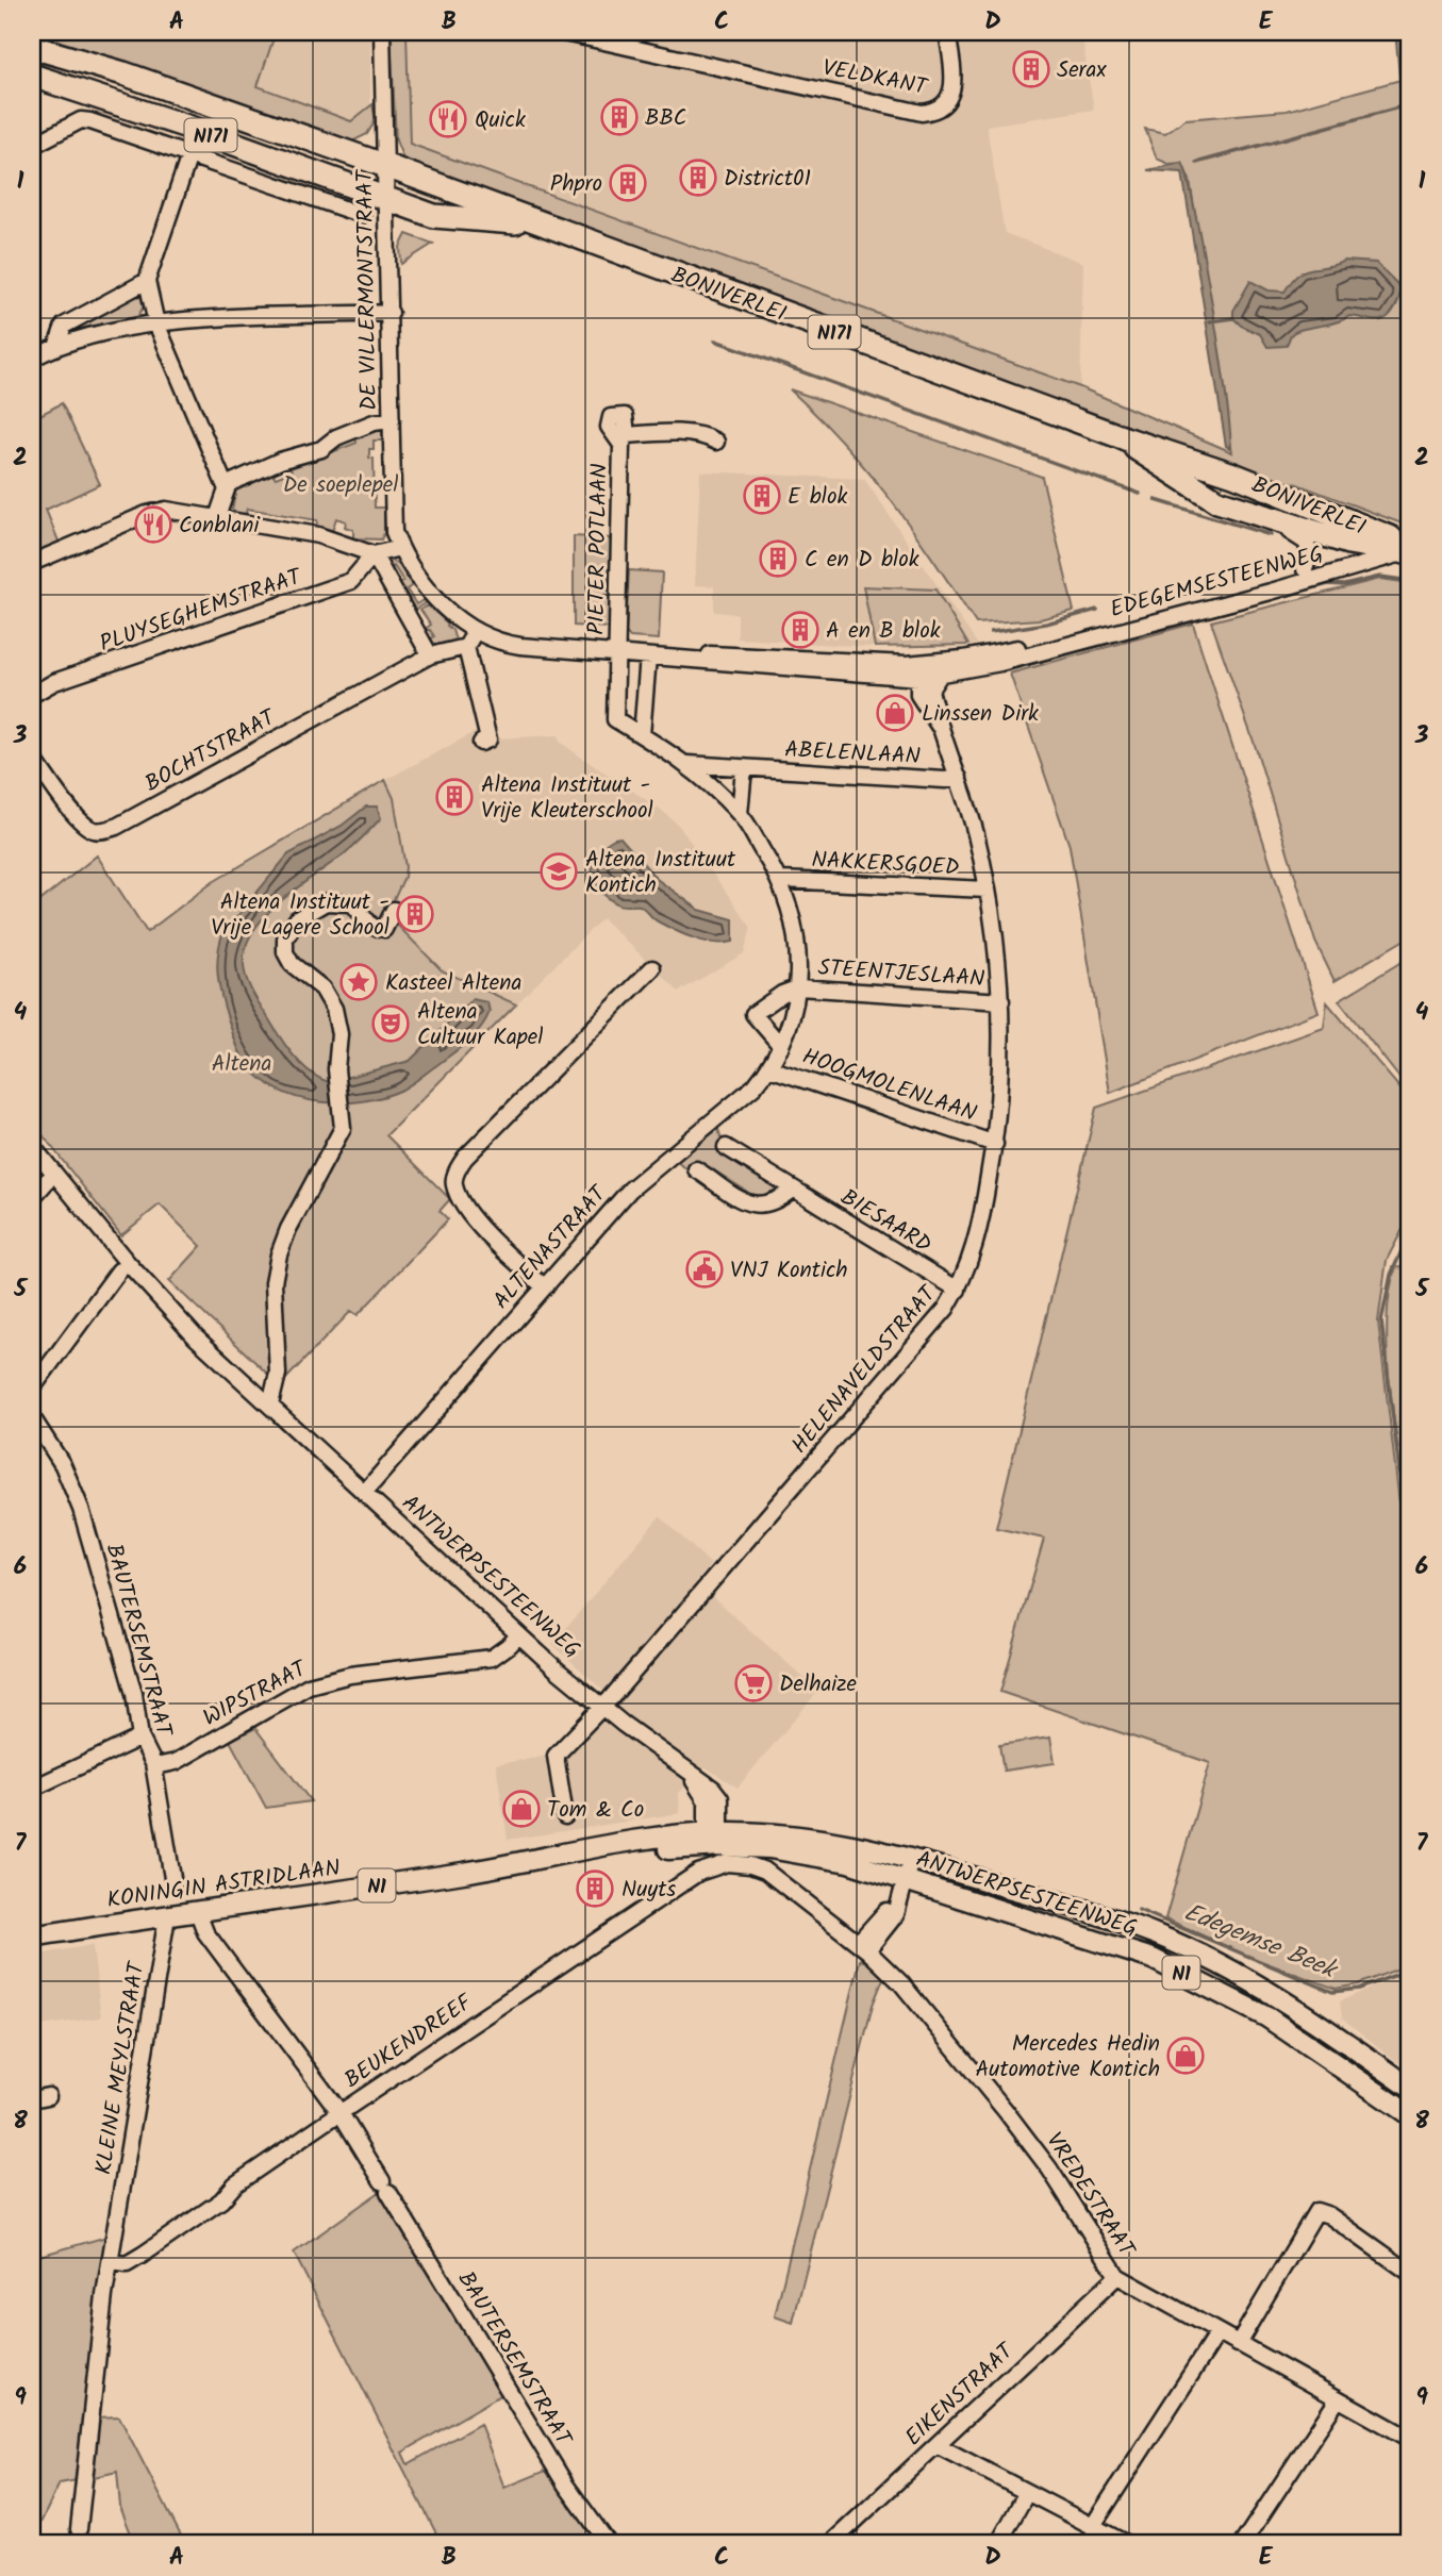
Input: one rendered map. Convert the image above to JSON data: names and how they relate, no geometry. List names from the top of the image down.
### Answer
{
  "streets": {
    "highway": ["N171", "BONIVERLEI"],
    "main road": ["ANTWERPSESTEENWEG", "KONINGIN ASTRIDLAAN", "N1"],
    "street": [
      "VELDKANT",
      "DE VILLERMONTSTRAAT",
      "PIETER POTLAAN",
      "EDEGEMSESTEENWEG",
      "PLUYSEGHEMSTRAAT",
      "BOCHTSTRAAT",
      "ABELENLAAN",
      "NAKKERSGOED",
      "STEENTJESLAAN",
      "HOOGMOLENLAAN",
      "BIESAARD",
      "ALTENASTRAAT",
      "HELENAVELDSTRAAT",
      "BAUTERSEMSTRAAT",
      "WIPSTRAAT",
      "BEUKENDREEF",
      "KLEINE MEYLSTRAAT",
      "VREDESTRAAT",
      "EIKENSTRAAT"
    ]
  },
  "crossings": [
    ["N171", "DE VILLERMONTSTRAAT"],
    ["N171", "BONIVERLEI"],
    ["DE VILLERMONTSTRAAT", "BONIVERLEI"],
    ["DE VILLERMONTSTRAAT", "EDEGEMSESTEENWEG"],
    ["BONIVERLEI", "EDEGEMSESTEENWEG"],
    ["PIETER POTLAAN", "EDEGEMSESTEENWEG"],
    ["PIETER POTLAAN", "ALTENASTRAAT"],
    ["EDEGEMSESTEENWEG", "ALTENASTRAAT"],
    ["EDEGEMSESTEENWEG", "HELENAVELDSTRAAT"],
    ["ABELENLAAN", "ALTENASTRAAT"],
    ["ABELENLAAN", "HELENAVELDSTRAAT"],
    ["NAKKERSGOED", "ALTENASTRAAT"],
    ["NAKKERSGOED", "HELENAVELDSTRAAT"],
    ["STEENTJESLAAN", "ALTENASTRAAT"],
    ["STEENTJESLAAN", "HELENAVELDSTRAAT"],
    ["HOOGMOLENLAAN", "ALTENASTRAAT"],
    ["HOOGMOLENLAAN", "HELENAVELDSTRAAT"],
    ["BIESAARD", "HELENAVELDSTRAAT"],
    ["ALTENASTRAAT", "ANTWERPSESTEENWEG"],
    ["HELENAVELDSTRAAT", "ANTWERPSESTEENWEG"],
    ["ANTWERPSESTEENWEG", "WIPSTRAAT"],
    ["ANTWERPSESTEENWEG", "KONINGIN ASTRIDLAAN"],
    ["BAUTERSEMSTRAAT", "WIPSTRAAT"],
    ["BAUTERSEMSTRAAT", "KONINGIN ASTRIDLAAN"],
    ["BAUTERSEMSTRAAT", "BEUKENDREEF"],
    ["KONINGIN ASTRIDLAAN", "KLEINE MEYLSTRAAT"],
    ["BEUKENDREEF", "KLEINE MEYLSTRAAT"],
    ["BEUKENDREEF", "VREDESTRAAT"],
    ["VREDESTRAAT", "EIKENSTRAAT"]
  ],
  "water": ["Edegemse Beek"],
  "parks": ["De soeplepel", "Altena"],
  "places": {
    "building": [
      "Serax",
      "BBC",
      "District01",
      "Phpro",
      "E blok",
      "C en D blok",
      "A en B blok",
      "Altena Instituut - Vrije Kleuterschool",
      "Altena Instituut - Vrije Lagere School",
      "Nuyts"
    ],
    "restaurant": ["Quick", "Conblani"],
    "shop": ["Linssen Dirk", "Tom & Co", "Mercedes Hedin Automotive Kontich"],
    "school or university": ["Altena Instituut Kontich"],
    "place": ["Kasteel Altena"],
    "theatre": ["Altena Cultuur Kapel"],
    "public building": ["VNJ Kontich"],
    "supermarket": ["Delhaize"]
  },
  "grid": {
    "columns": [
      "A",
      "B",
      "C",
      "D",
      "E"
    ],
    "rows": [
      "1",
      "2",
      "3",
      "4",
      "5",
      "6",
      "7",
      "8",
      "9"
    ]
  }
}
